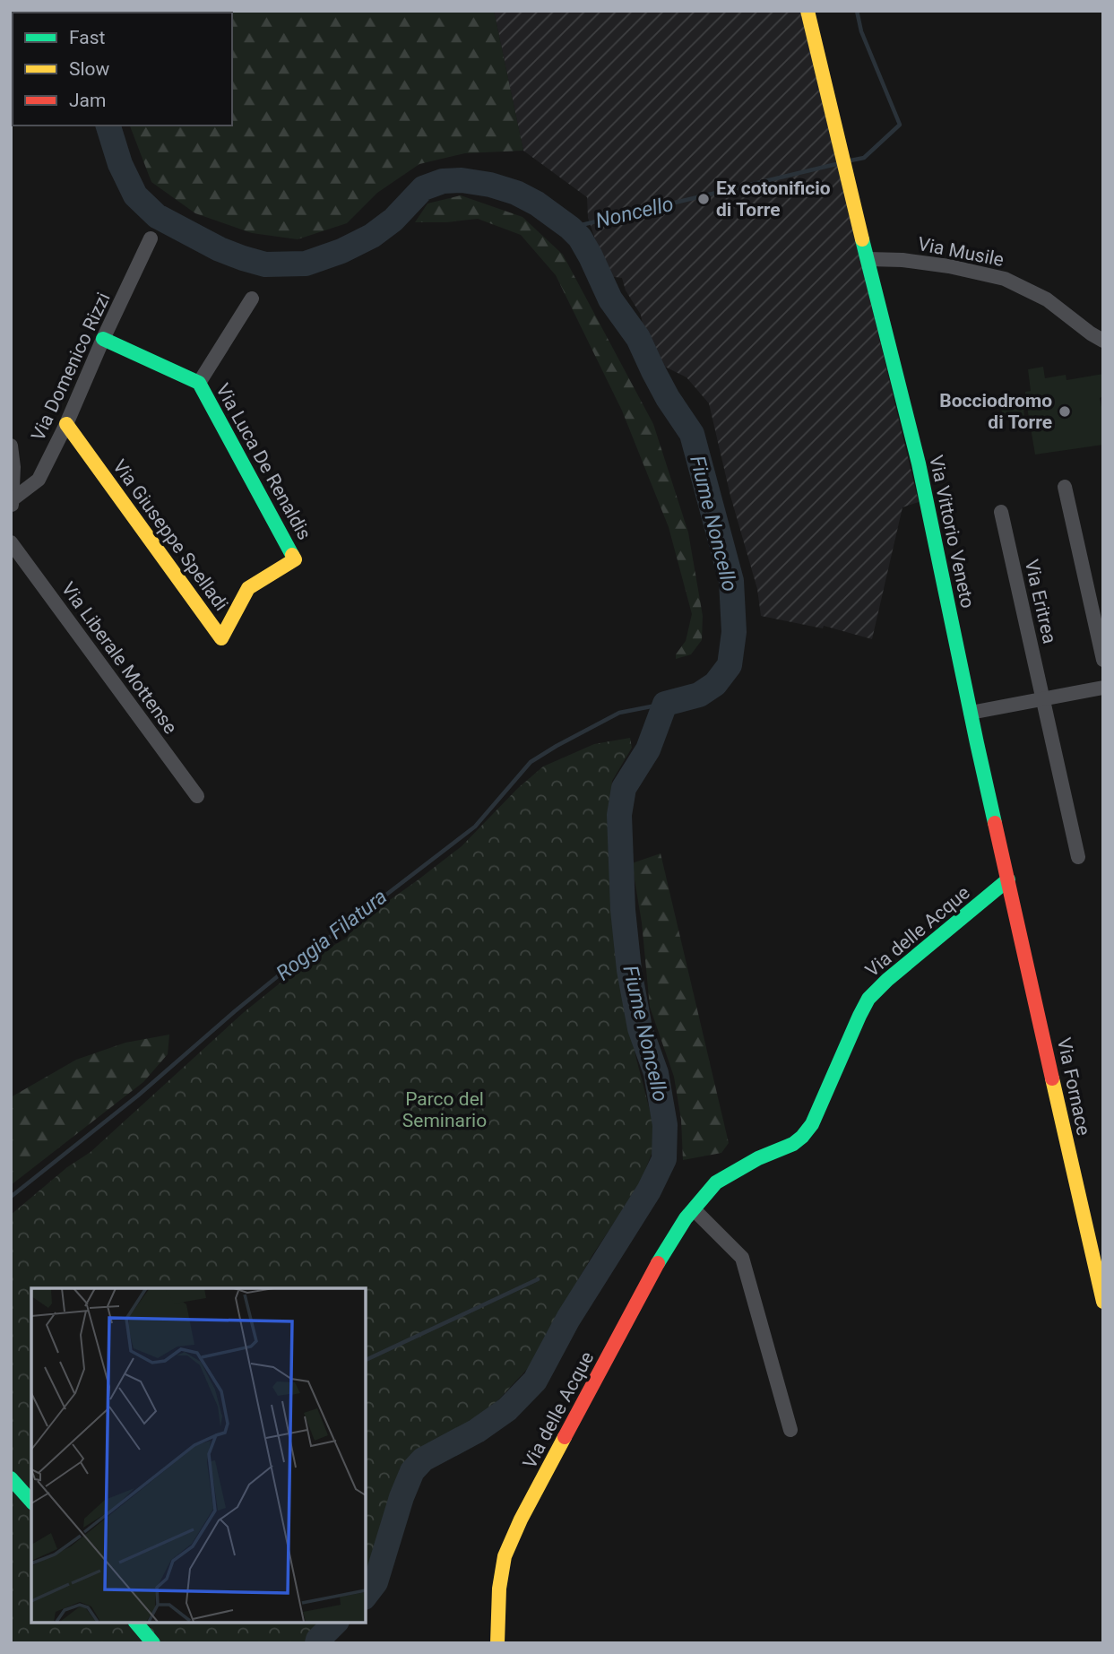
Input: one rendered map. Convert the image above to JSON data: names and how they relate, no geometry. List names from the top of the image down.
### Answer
{
  "streets": {
    "street": [
      "Via Musile",
      "Via Domenico Rizzi",
      "Via Luca De Renaldis",
      "Via Vittorio Veneto",
      "Via Giuseppe Spelladi",
      "Via Eritrea",
      "Via Liberale Mottense",
      "Via delle Acque",
      "Via Fornace"
    ]
  },
  "crossings": [
    ["Via Musile", "Via Vittorio Veneto"],
    ["Via Domenico Rizzi", "Via Luca De Renaldis"],
    ["Via Domenico Rizzi", "Via Giuseppe Spelladi"],
    ["Via Luca De Renaldis", "Via Giuseppe Spelladi"],
    ["Via Vittorio Veneto", "Via delle Acque"],
    ["Via Vittorio Veneto", "Via Fornace"],
    ["Via delle Acque", "Via Fornace"]
  ],
  "water": ["Noncello", "Fiume Noncello", "Roggia Filatura"],
  "parks": ["Parco del Seminario"],
  "places": ["Ex cotonificio di Torre", "Bocciodromo di Torre"],
  "legend": ["Fast", "Slow", "Jam"]
}
